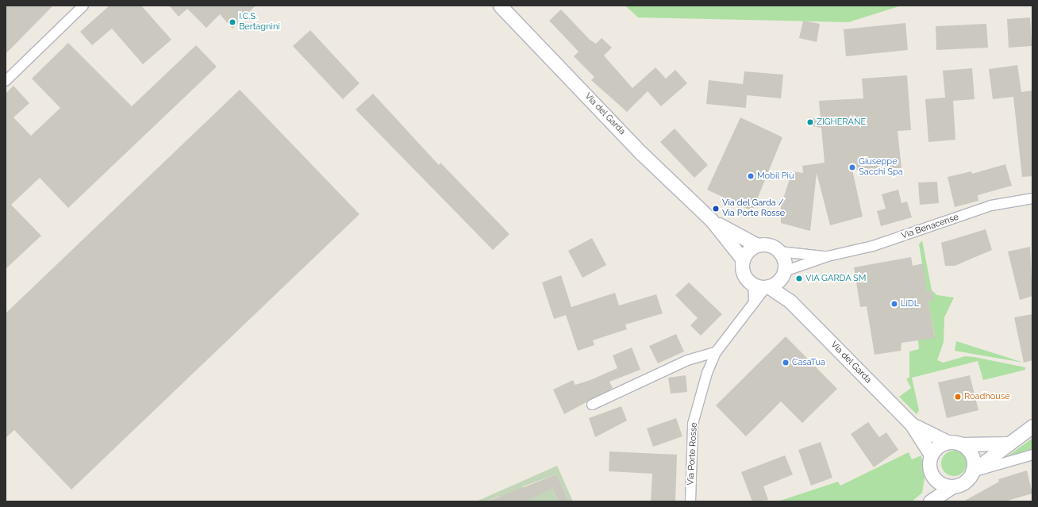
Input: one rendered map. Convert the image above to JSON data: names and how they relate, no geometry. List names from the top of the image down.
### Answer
{
  "streets": {
    "street": ["Via del Garda", "Via Benacense", "Via Porte Rosse"]
  },
  "crossings": [
    ["Via del Garda", "Via Porte Rosse"]
  ],
  "places": [
    "I.C.S. Bertagnini",
    "ZIGHERANE",
    "Giuseppe Sacchi Spa",
    "Mobil Più",
    "Via del Garda / Via Porte Rosse",
    "VIA GARDA SM",
    "LiDL",
    "CasaTua",
    "Roadhouse"
  ]
}
